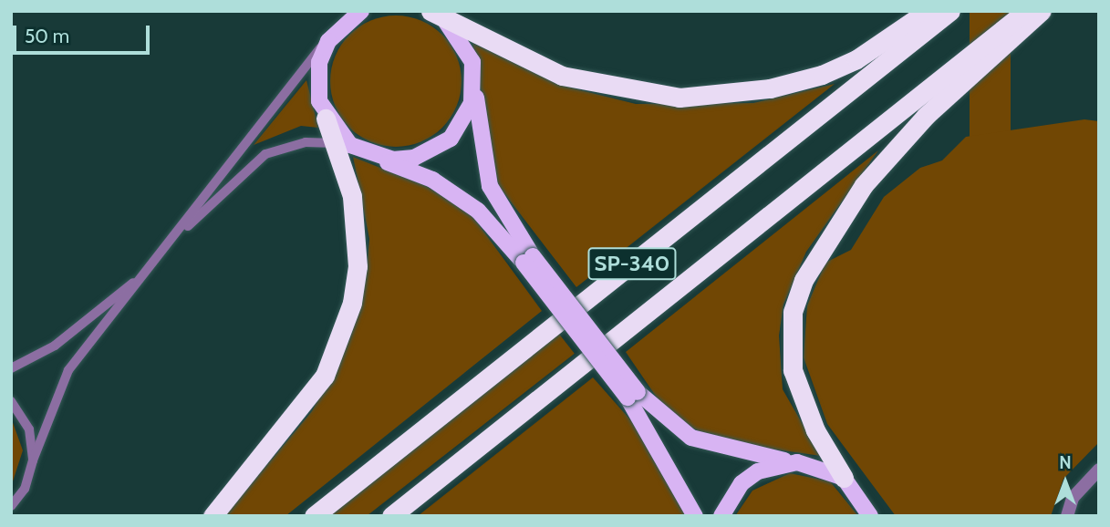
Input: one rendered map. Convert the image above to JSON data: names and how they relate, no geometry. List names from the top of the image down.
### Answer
{
  "streets": {
    "highway": ["SP-340"]
  },
  "scale_bar": "50 m",
  "north": "top"
}
